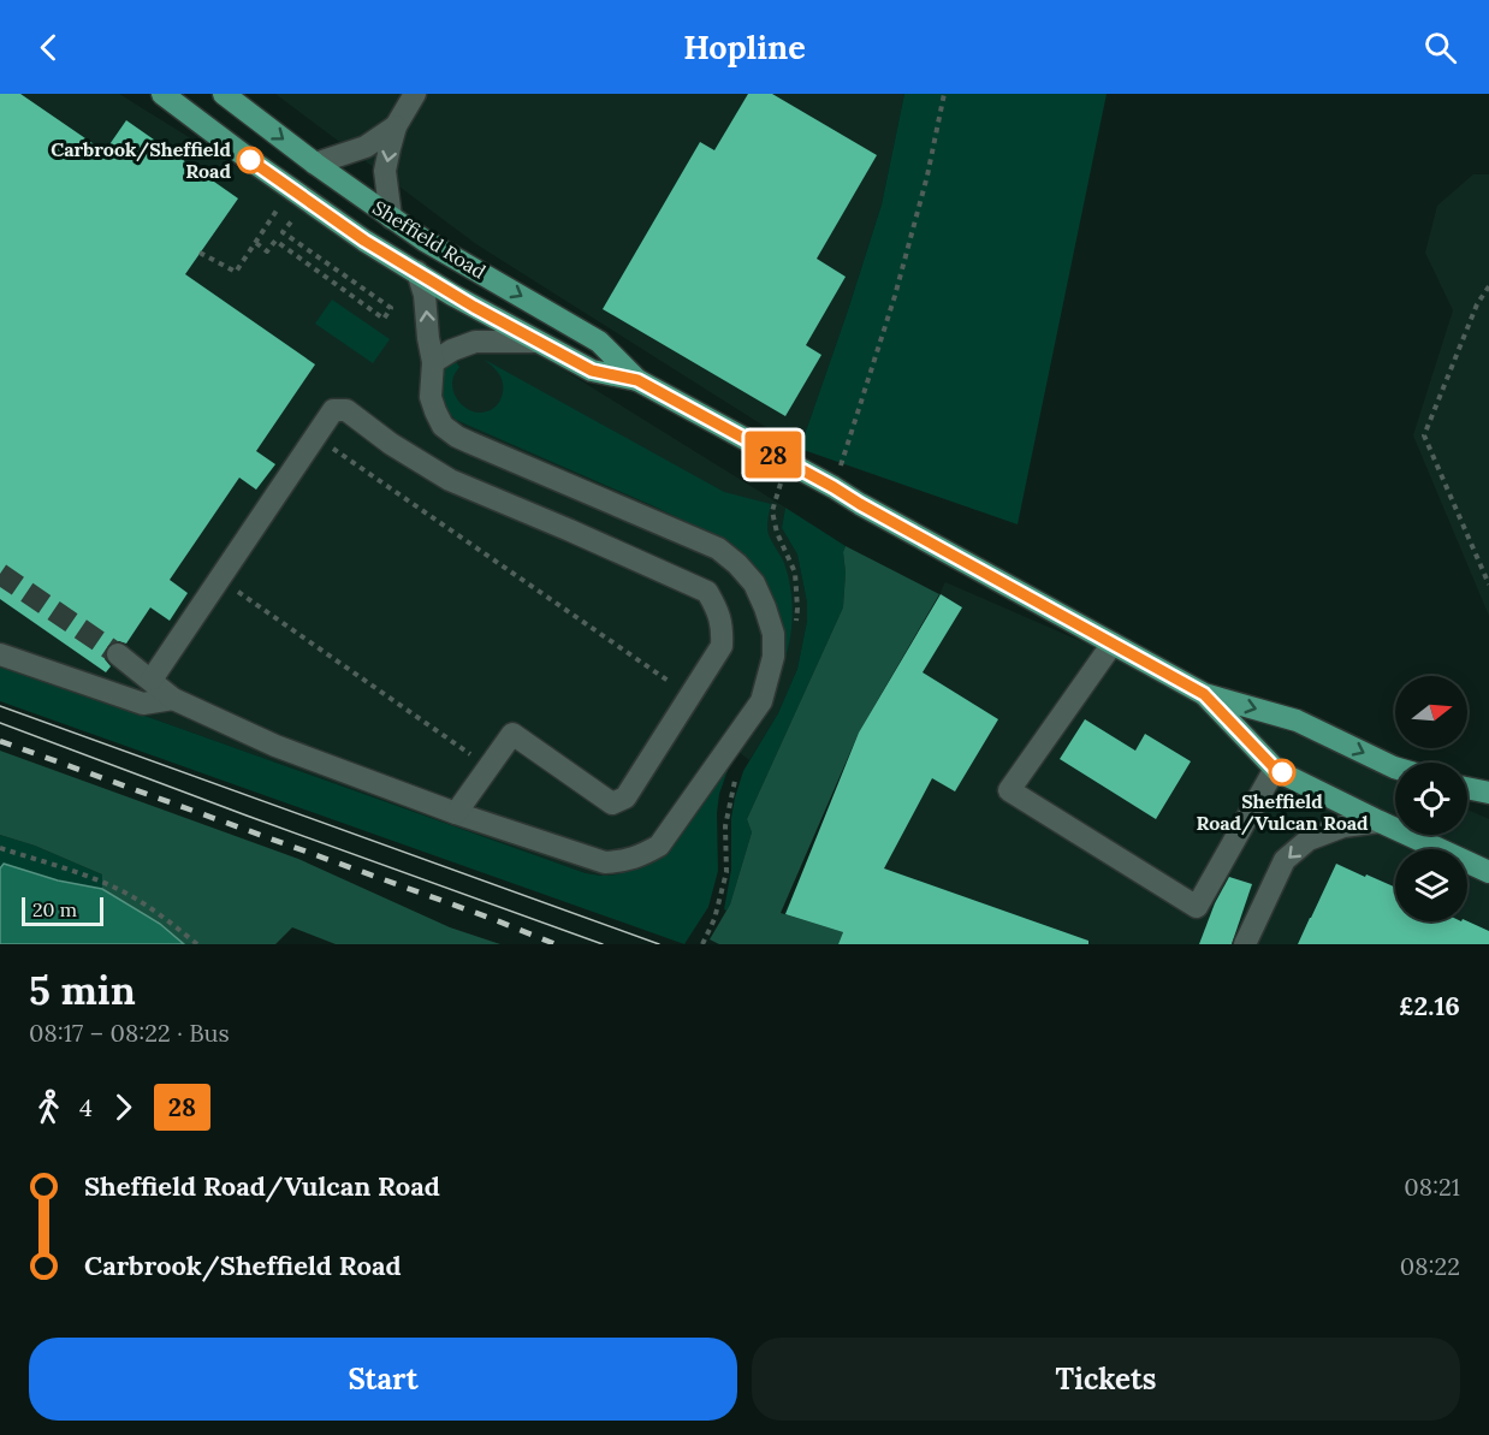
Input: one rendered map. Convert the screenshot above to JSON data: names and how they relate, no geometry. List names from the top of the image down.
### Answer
{
  "streets": {
    "main road": ["Sheffield Road"]
  },
  "places": ["Carbrook/Sheffield Road", "Sheffield Road/Vulcan Road"],
  "lines": ["bus line 28"],
  "scale_bar": "20 m",
  "north": "right",
  "page": {
    "header": "Hopline",
    "on_map": "28",
    "scale": "20 m",
    "heading": ["5 min", "08:17 – 08:22 · Bus", "£2.16"],
    "legs": ["4", "28"],
    "list": [
      {
        "name": "Sheffield Road/Vulcan Road",
        "value": "08:21"
      },
      {
        "name": "Carbrook/Sheffield Road",
        "value": "08:22"
      }
    ],
    "buttons": ["Start", "Tickets"]
  }
}
